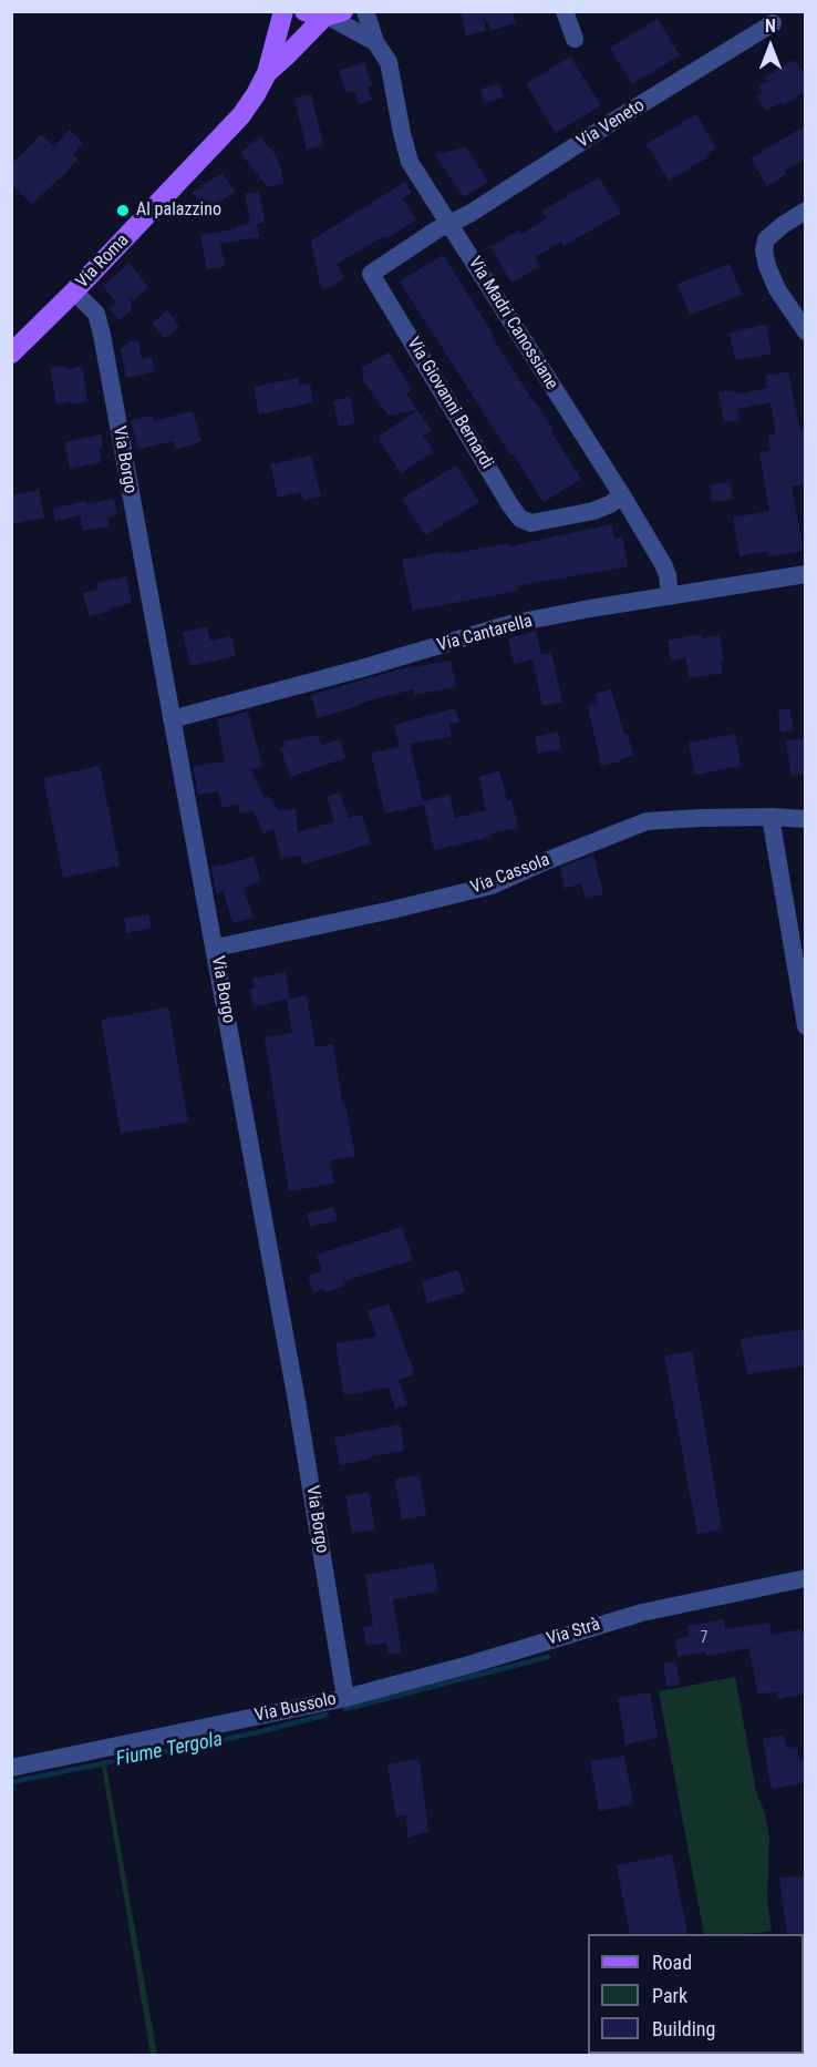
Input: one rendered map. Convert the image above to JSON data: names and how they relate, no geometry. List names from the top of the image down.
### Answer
{
  "streets": {
    "main road": ["Via Roma"],
    "street": [
      "Via Veneto",
      "Via Madri Canossiane",
      "Via Giovanni Bernardi",
      "Via Borgo",
      "Via Cantarella",
      "Via Cassola",
      "Via Strà",
      "Via Bussolo"
    ]
  },
  "crossings": [
    ["Via Veneto", "Via Madri Canossiane"],
    ["Via Veneto", "Via Giovanni Bernardi"],
    ["Via Roma", "Via Borgo"],
    ["Via Madri Canossiane", "Via Giovanni Bernardi"],
    ["Via Madri Canossiane", "Via Cantarella"],
    ["Via Borgo", "Via Cantarella"],
    ["Via Borgo", "Via Cassola"],
    ["Via Borgo", "Via Strà"],
    ["Via Borgo", "Via Bussolo"],
    ["Via Strà", "Via Bussolo"]
  ],
  "water": ["Fiume Tergola"],
  "places": ["Al palazzino"],
  "house_numbers": ["7"],
  "legend": ["Road", "Park", "Building"],
  "north": "top"
}
